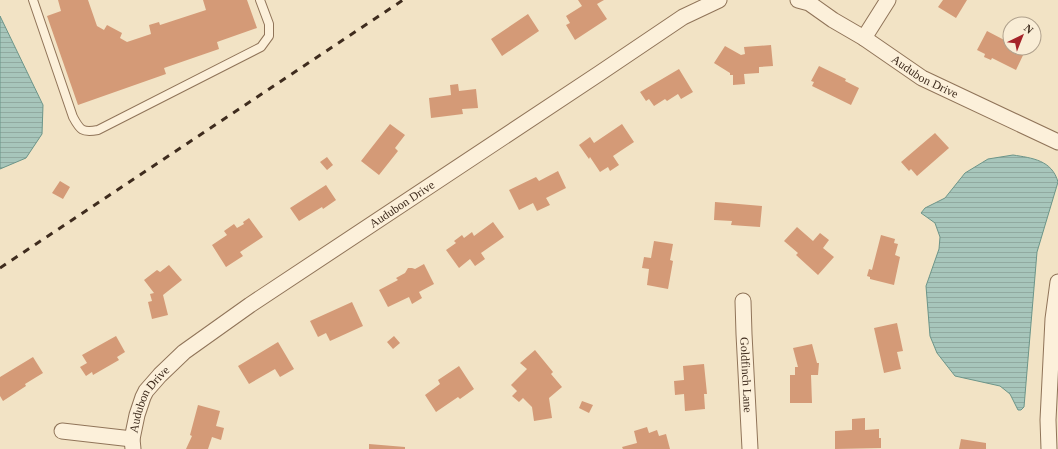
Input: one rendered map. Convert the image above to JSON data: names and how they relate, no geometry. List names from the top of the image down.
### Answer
{
  "streets": {
    "street": ["Audubon Drive", "Goldfinch Lane"]
  },
  "north": "top right"
}
